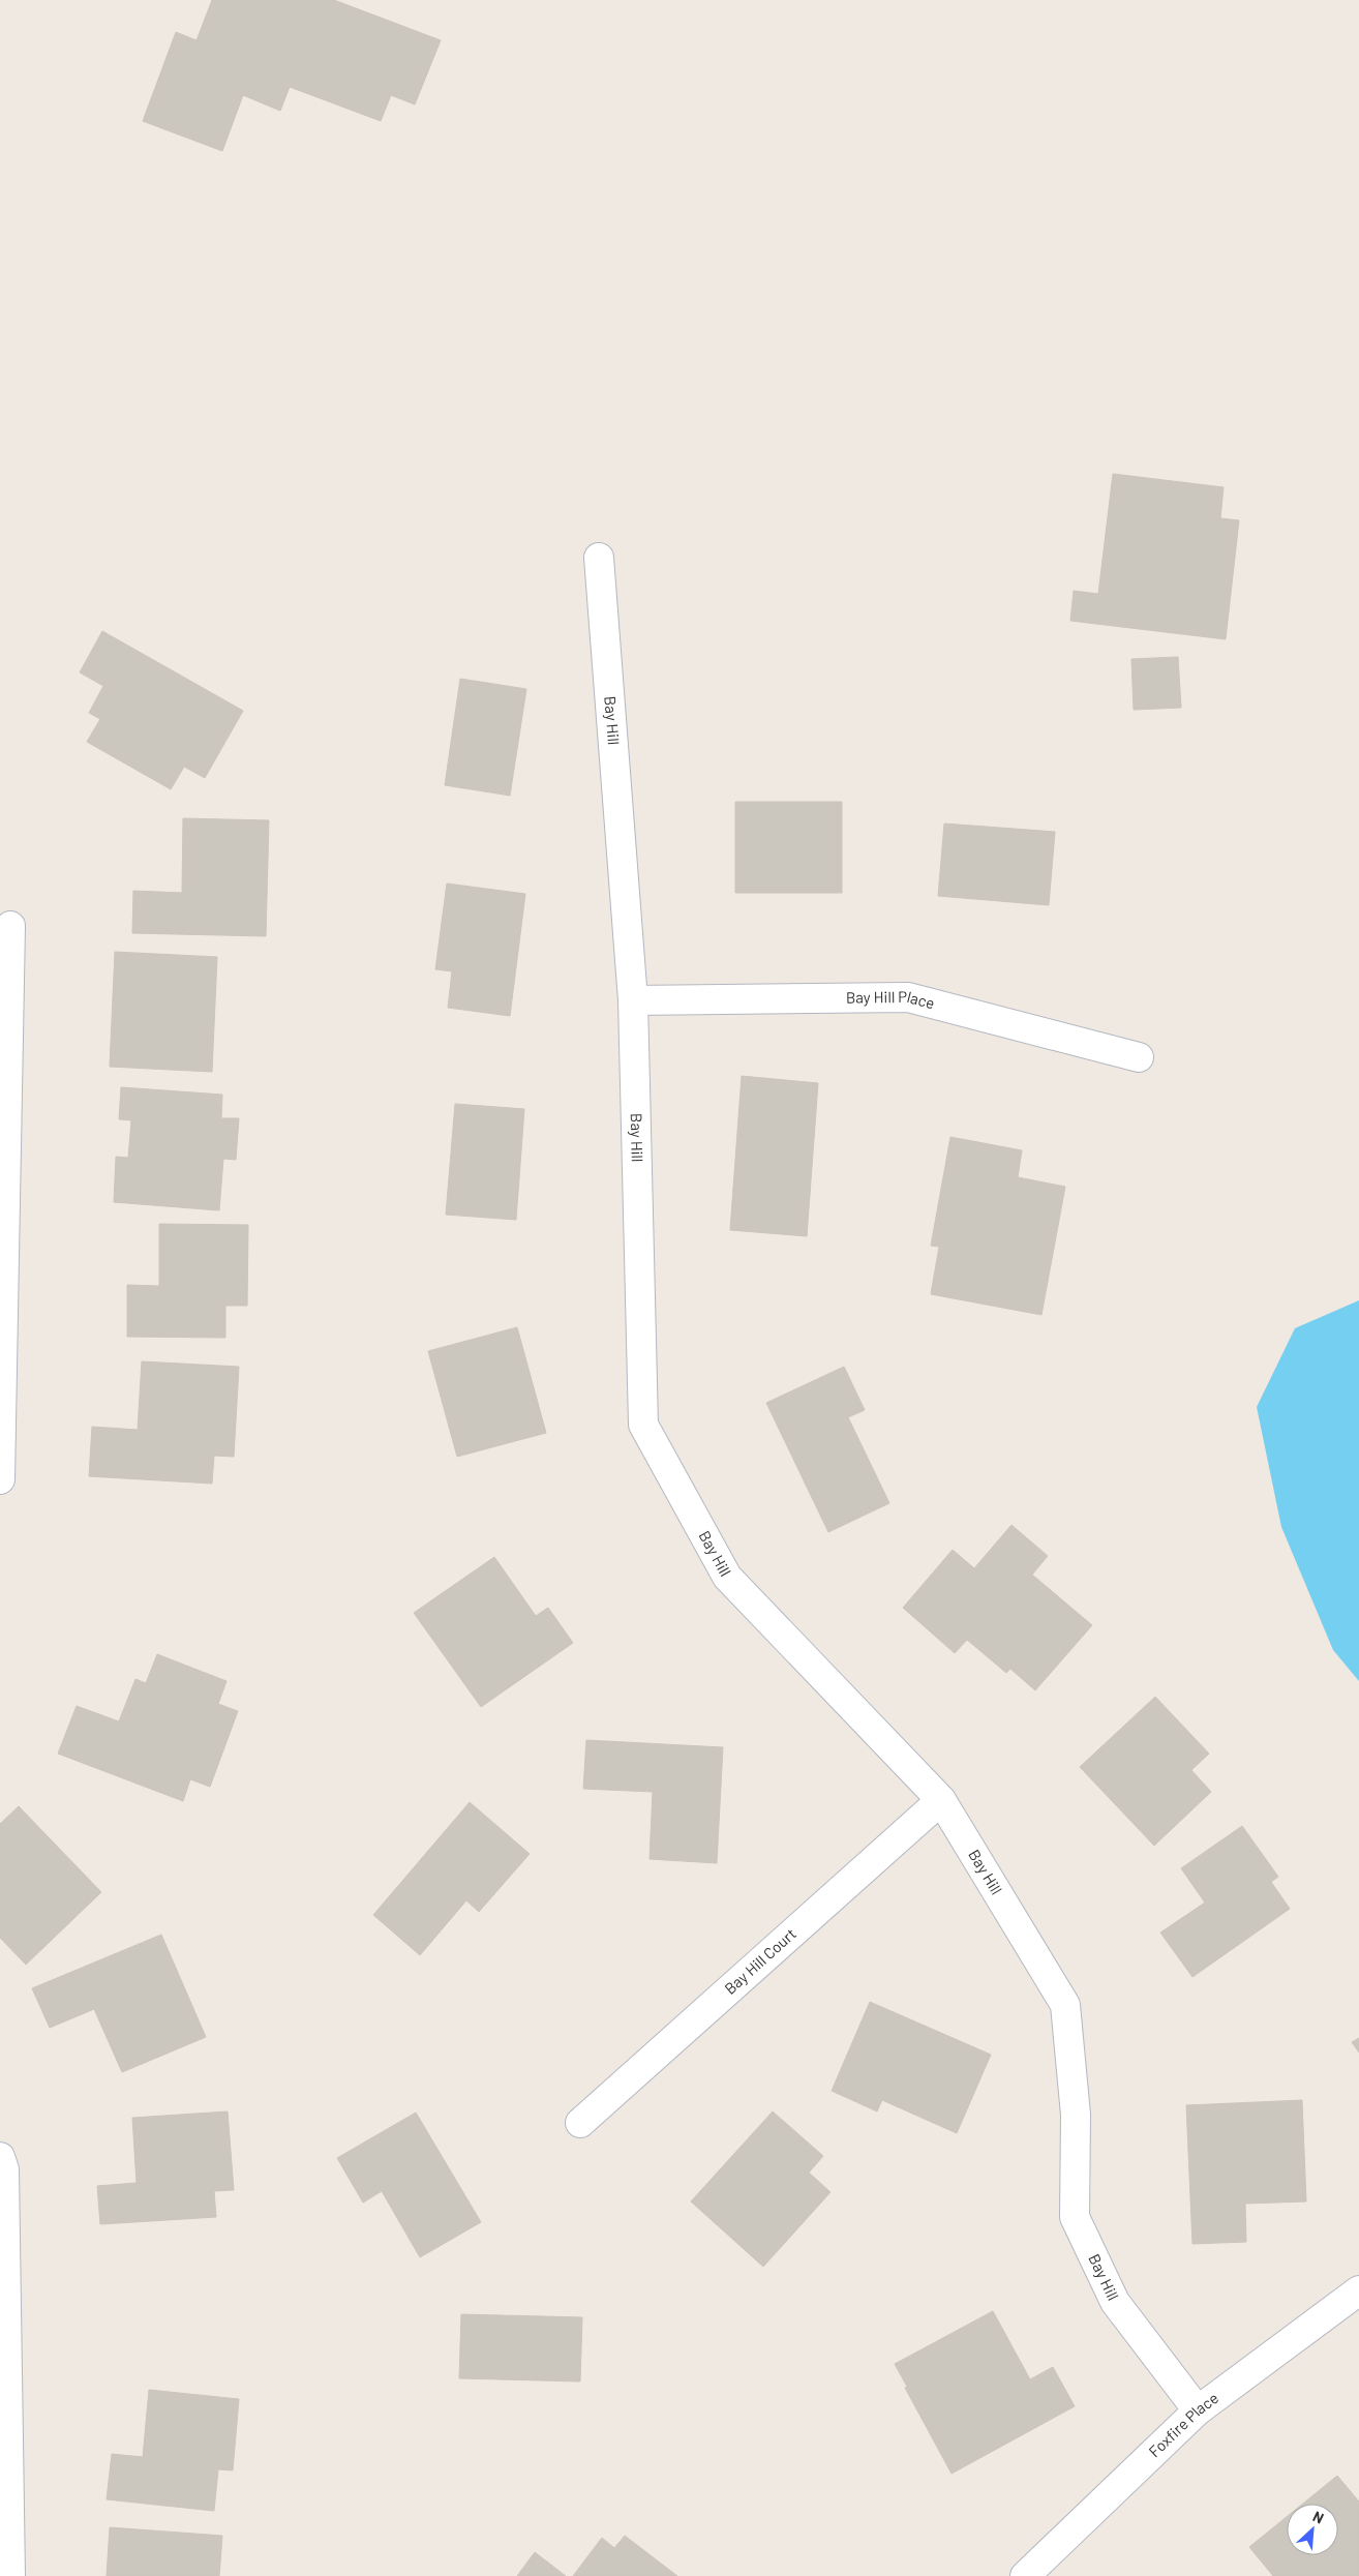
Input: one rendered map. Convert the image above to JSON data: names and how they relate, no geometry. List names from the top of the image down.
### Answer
{
  "streets": {
    "street": [
      "Bay Hill",
      "Bay Hill Place",
      "Bay Hill Court",
      "Foxfire Place"
    ]
  },
  "crossings": [
    ["Bay Hill", "Bay Hill Place"],
    ["Bay Hill", "Bay Hill Court"],
    ["Bay Hill", "Foxfire Place"]
  ],
  "north": "top right"
}
